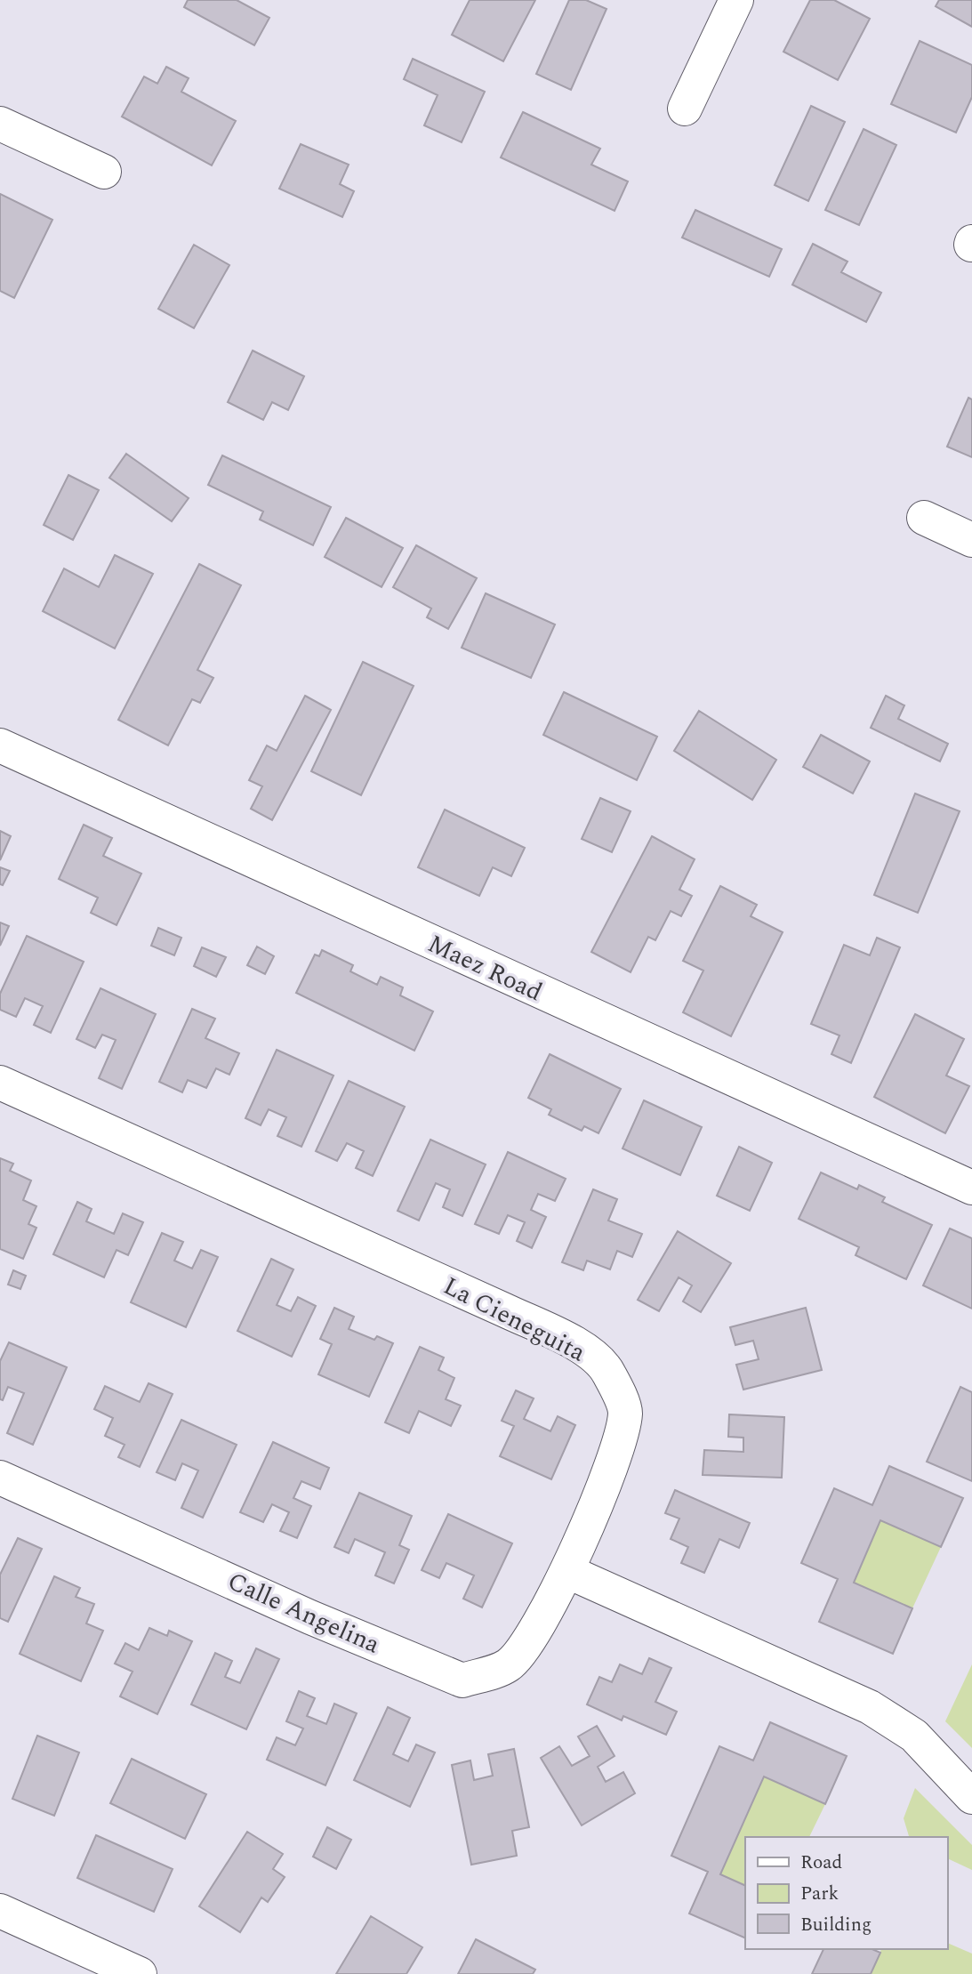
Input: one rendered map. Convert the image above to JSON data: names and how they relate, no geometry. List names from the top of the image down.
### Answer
{
  "streets": {
    "street": ["Maez Road", "La Cieneguita", "Calle Angelina"]
  },
  "crossings": [
    ["La Cieneguita", "Calle Angelina"]
  ],
  "legend": ["Road", "Park", "Building"]
}
